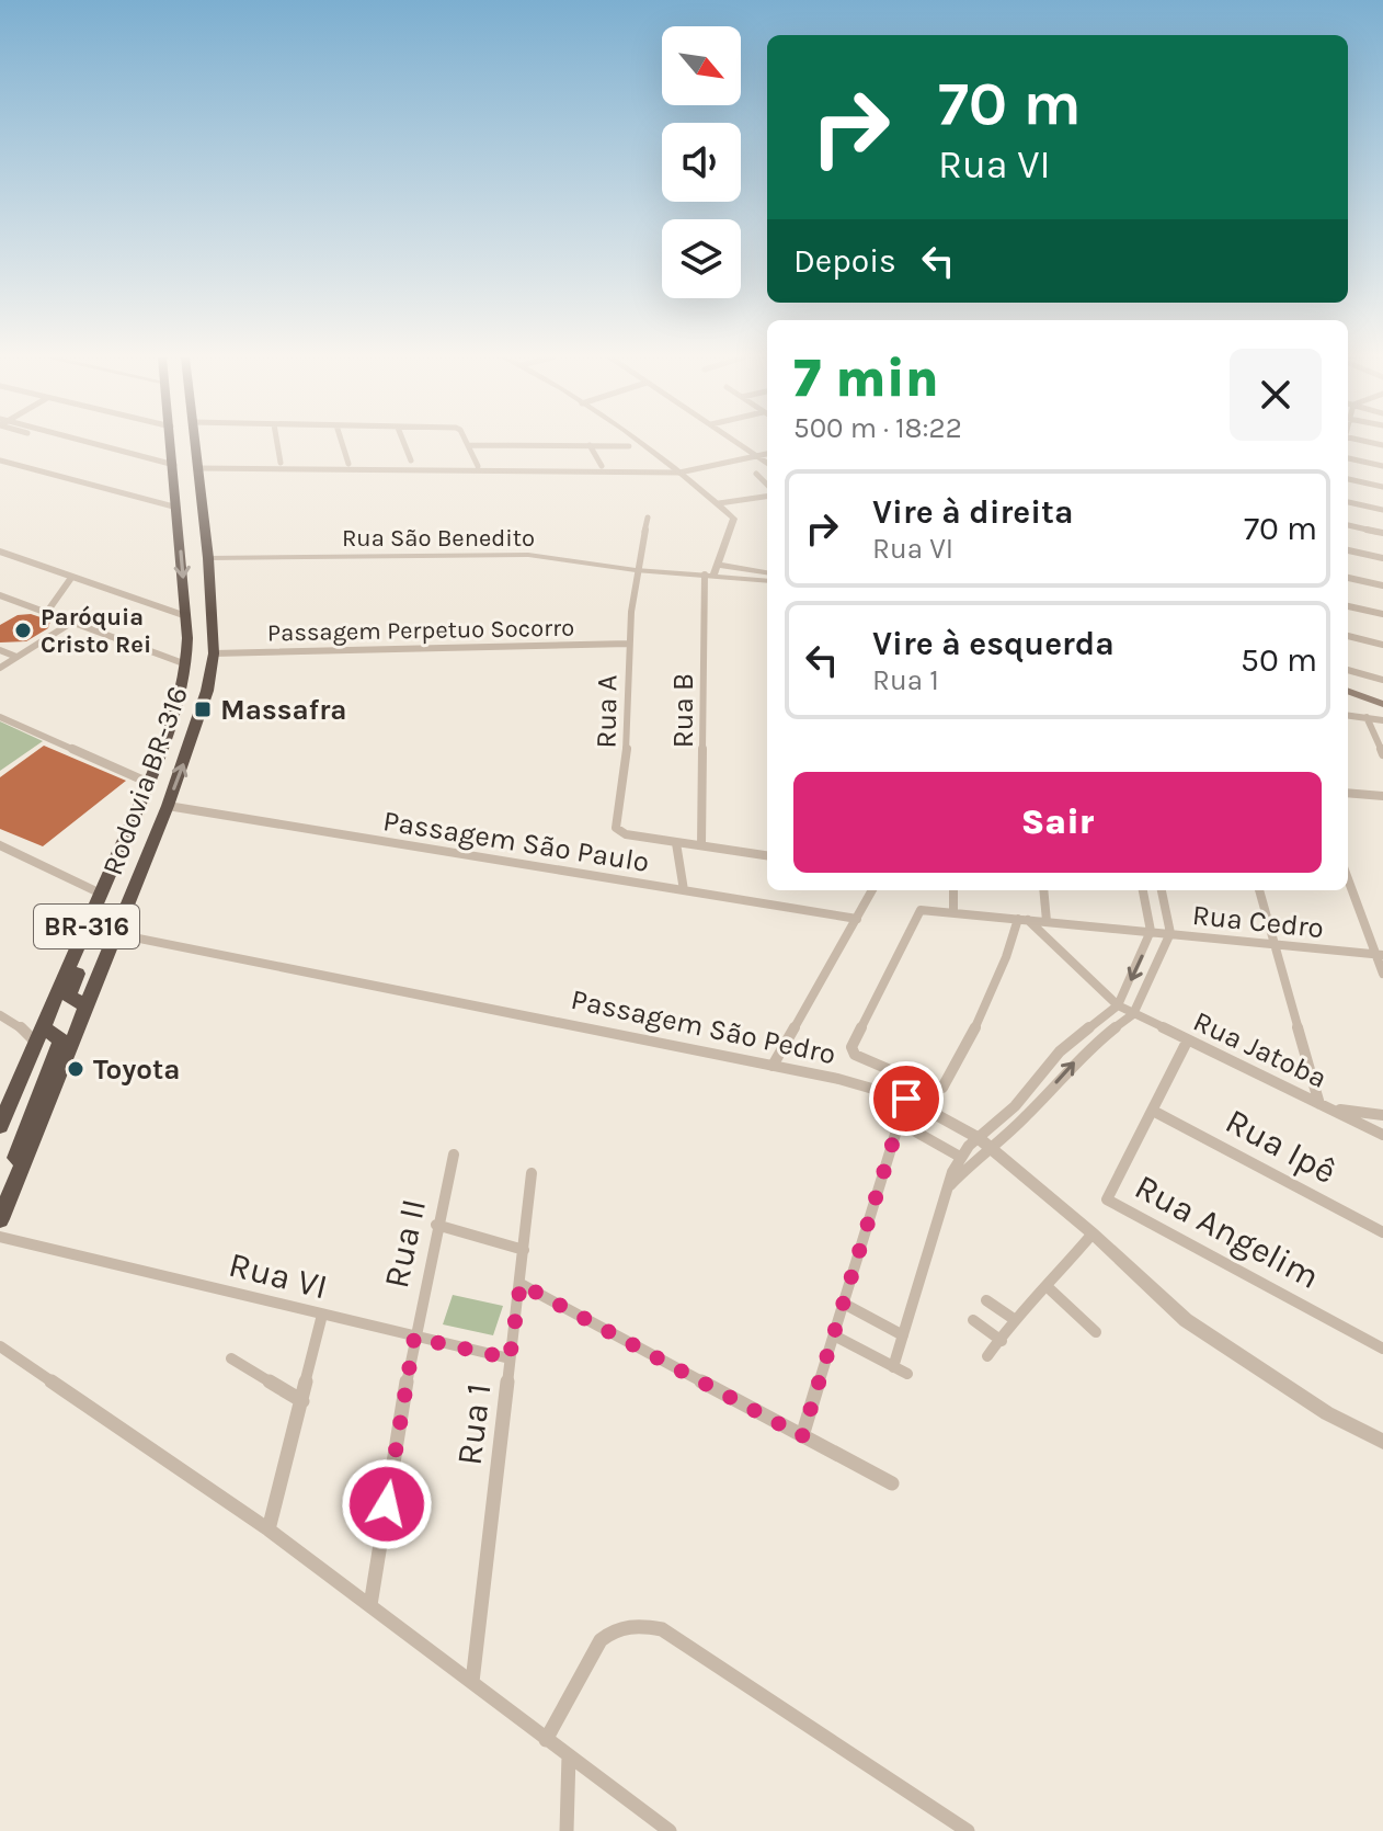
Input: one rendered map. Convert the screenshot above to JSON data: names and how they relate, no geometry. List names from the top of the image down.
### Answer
{
  "streets": {
    "highway": ["Rodovia BR-316", "BR-316"],
    "street": [
      "Rua São Benedito",
      "Passagem Perpetuo Socorro",
      "Rua B",
      "Rua A",
      "Passagem São Paulo",
      "Rua Cedro",
      "Passagem São Pedro",
      "Rua Jatoba",
      "Rua Ipê",
      "Rua Angelim",
      "Rua II",
      "Rua VI",
      "Rua 1"
    ]
  },
  "crossings": [
    ["Rua São Benedito", "Rua B"],
    ["Rua São Benedito", "Rua A"],
    ["Rua São Benedito", "Rodovia BR-316"],
    ["Rua São Benedito", "BR-316"],
    ["Passagem Perpetuo Socorro", "Rua A"],
    ["Passagem Perpetuo Socorro", "Rodovia BR-316"],
    ["Rodovia BR-316", "Passagem São Paulo"],
    ["Rodovia BR-316", "BR-316"],
    ["Rodovia BR-316", "Passagem São Pedro"],
    ["Rua Cedro", "Rua Jatoba"],
    ["Rua Jatoba", "Rua Angelim"],
    ["Rua Ipê", "Rua Angelim"],
    ["Rua II", "Rua VI"],
    ["Rua VI", "Rua 1"]
  ],
  "places": {
    "other": ["Paróquia Cristo Rei", "Toyota"],
    "transit": ["Massafra"]
  },
  "north": "bottom right",
  "page": {
    "turn": ["70 m", "Rua VI"],
    "then": "Depois",
    "heading": ["7 min", "500 m · 18:22"],
    "list": [
      {
        "name": "Vire à direita",
        "note": "Rua VI",
        "value": "70 m"
      },
      {
        "name": "Vire à esquerda",
        "note": "Rua 1",
        "value": "50 m"
      }
    ],
    "buttons": "Sair"
  }
}
